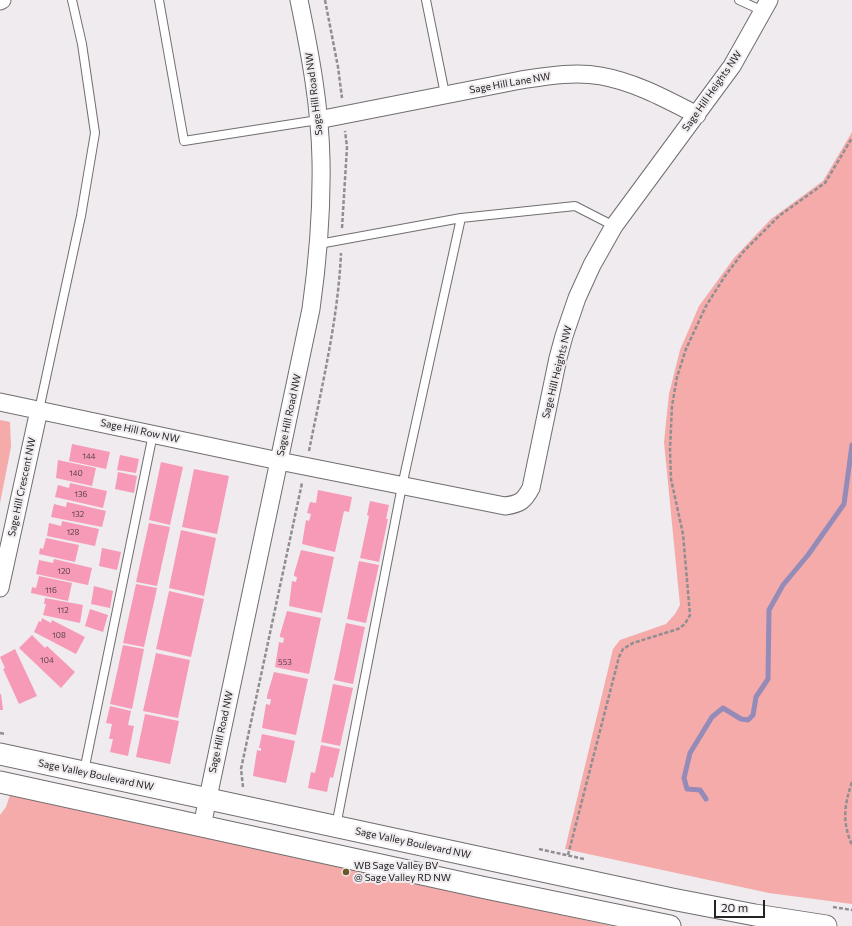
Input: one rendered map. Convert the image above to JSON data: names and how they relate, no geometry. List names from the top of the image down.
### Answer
{
  "streets": {
    "street": [
      "Sage Hill Lane NW",
      "Sage Hill Heights NW",
      "Sage Hill Road NW",
      "Sage Hill Row NW",
      "Sage Hill Crescent NW",
      "Sage Valley Boulevard NW"
    ]
  },
  "crossings": [
    ["Sage Hill Lane NW", "Sage Hill Heights NW"],
    ["Sage Hill Lane NW", "Sage Hill Road NW"],
    ["Sage Hill Heights NW", "Sage Hill Road NW"],
    ["Sage Hill Heights NW", "Sage Hill Row NW"],
    ["Sage Hill Road NW", "Sage Hill Row NW"],
    ["Sage Hill Road NW", "Sage Valley Boulevard NW"],
    ["Sage Hill Row NW", "Sage Hill Crescent NW"]
  ],
  "places": ["WB Sage Valley BV @ Sage Valley RD NW"],
  "house_numbers": [
    "144",
    "140",
    "136",
    "132",
    "128",
    "120",
    "116",
    "112",
    "108",
    "104",
    "553"
  ],
  "scale_bar": "20 m"
}
